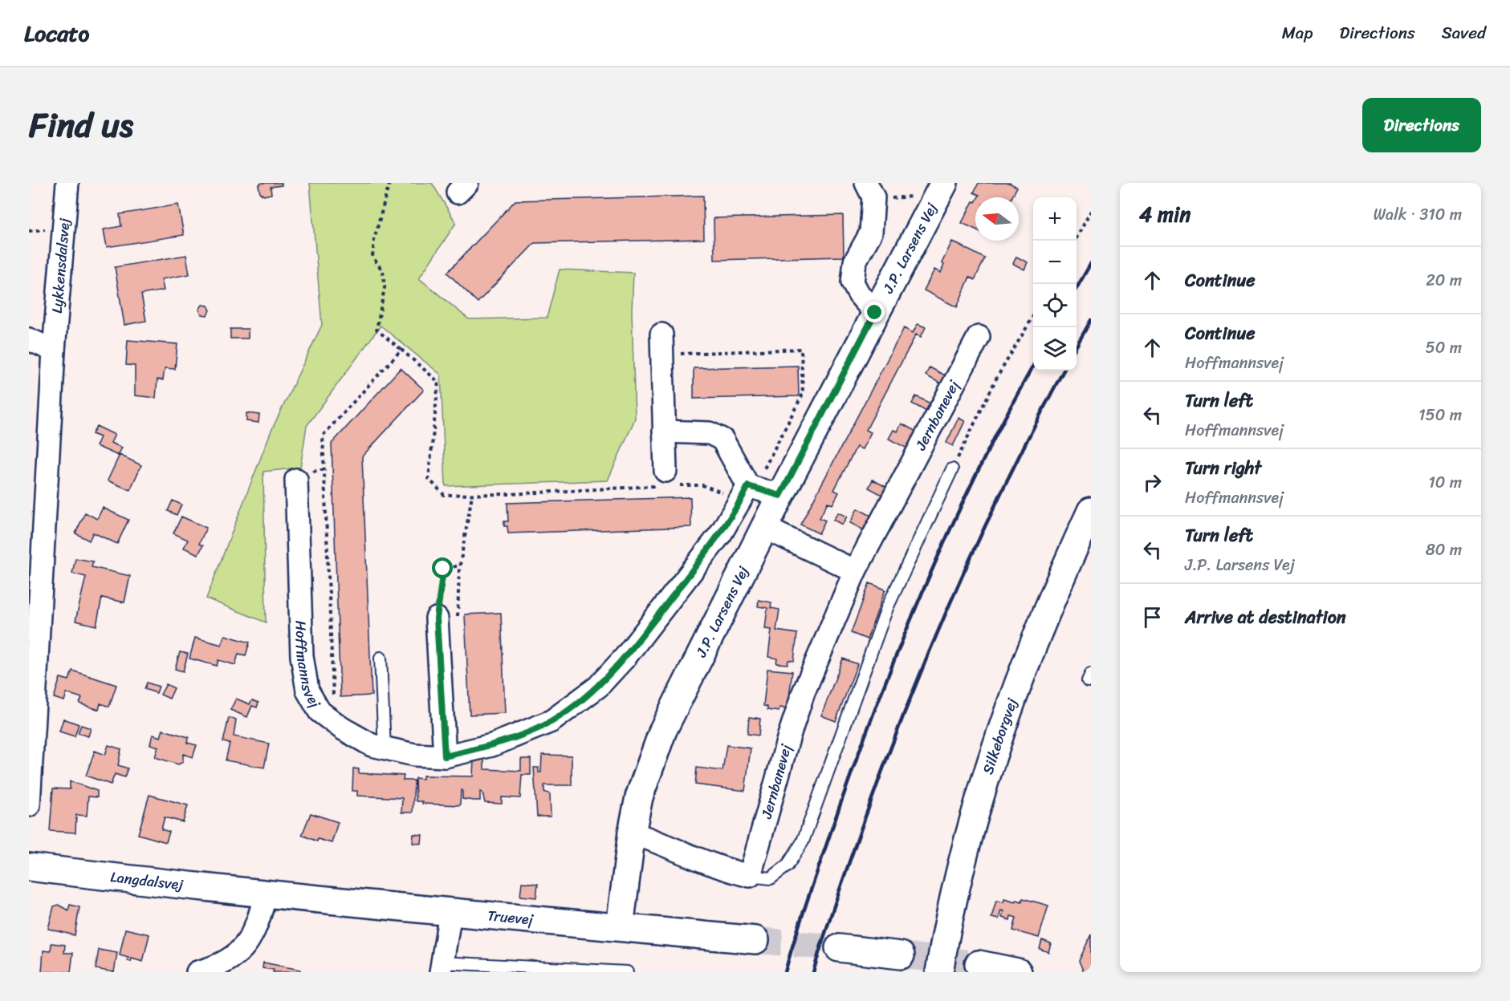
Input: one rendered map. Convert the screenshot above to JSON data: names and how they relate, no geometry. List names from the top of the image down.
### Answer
{
  "streets": {
    "street": [
      "J.P. Larsens Vej",
      "Lykkensdalsvej",
      "Jernbanevej",
      "Hoffmannsvej",
      "Silkeborgvej",
      "Langdalsvej",
      "Truevej"
    ]
  },
  "crossings": [
    ["J.P. Larsens Vej", "Truevej"],
    ["Langdalsvej", "Truevej"]
  ],
  "north": "left",
  "page": {
    "header": "Locato",
    "nav": ["Map", "Directions", "Saved"],
    "title": "Find us",
    "buttons": "Directions",
    "heading": ["4 min", "Walk · 310 m"],
    "map_buttons": ["+", "−"],
    "list": [
      ["Continue", "20 m"],
      ["Continue", "Hoffmannsvej", "50 m"],
      ["Turn left", "Hoffmannsvej", "150 m"],
      ["Turn right", "Hoffmannsvej", "10 m"],
      ["Turn left", "J.P. Larsens Vej", "80 m"],
      "Arrive at destination"
    ]
  }
}
